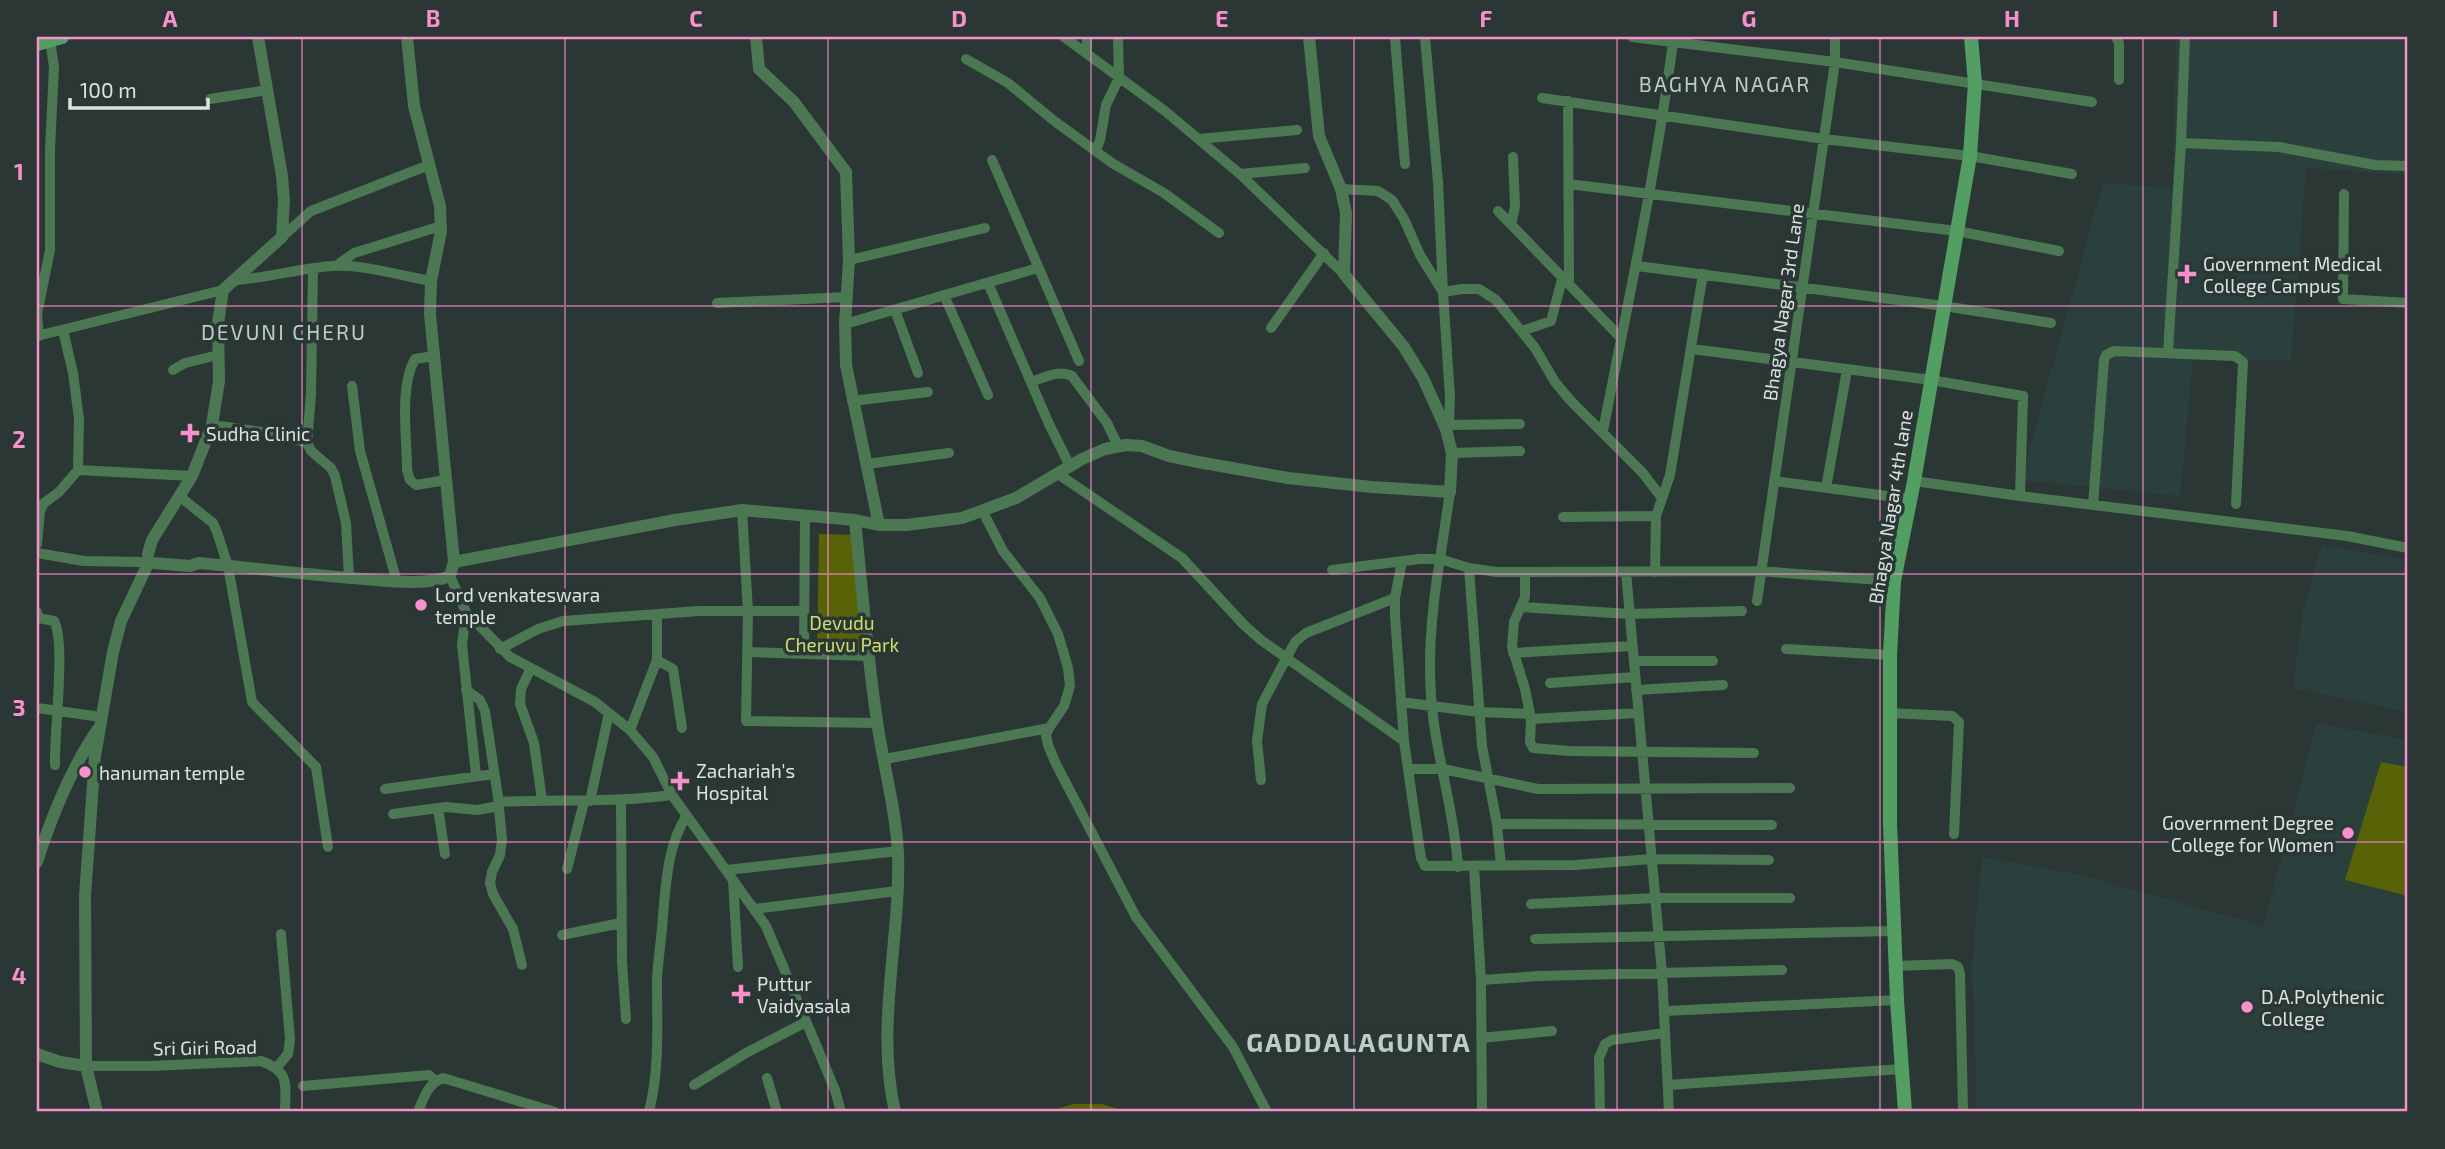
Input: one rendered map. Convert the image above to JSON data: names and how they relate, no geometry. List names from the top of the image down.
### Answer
{
  "streets": {
    "main road": ["Bhagya Nagar 4th lane"],
    "street": ["Bhagya Nagar 3rd Lane", "Sri Giri Road"]
  },
  "districts": ["BAGHYA NAGAR", "DEVUNI CHERU", "GADDALAGUNTA"],
  "parks": ["Devudu Cheruvu Park"],
  "places": {
    "health": [
      "Government Medical College Campus",
      "Sudha Clinic",
      "Zachariah's Hospital",
      "Puttur Vaidyasala"
    ],
    "other": [
      "Lord venkateswara temple",
      "hanuman temple",
      "Government Degree College for Women",
      "D.A.Polythenic College"
    ]
  },
  "scale_bar": "100 m",
  "grid": {
    "columns": [
      "A",
      "B",
      "C",
      "D",
      "E",
      "F",
      "G",
      "H",
      "I"
    ],
    "rows": [
      "1",
      "2",
      "3",
      "4"
    ]
  }
}
